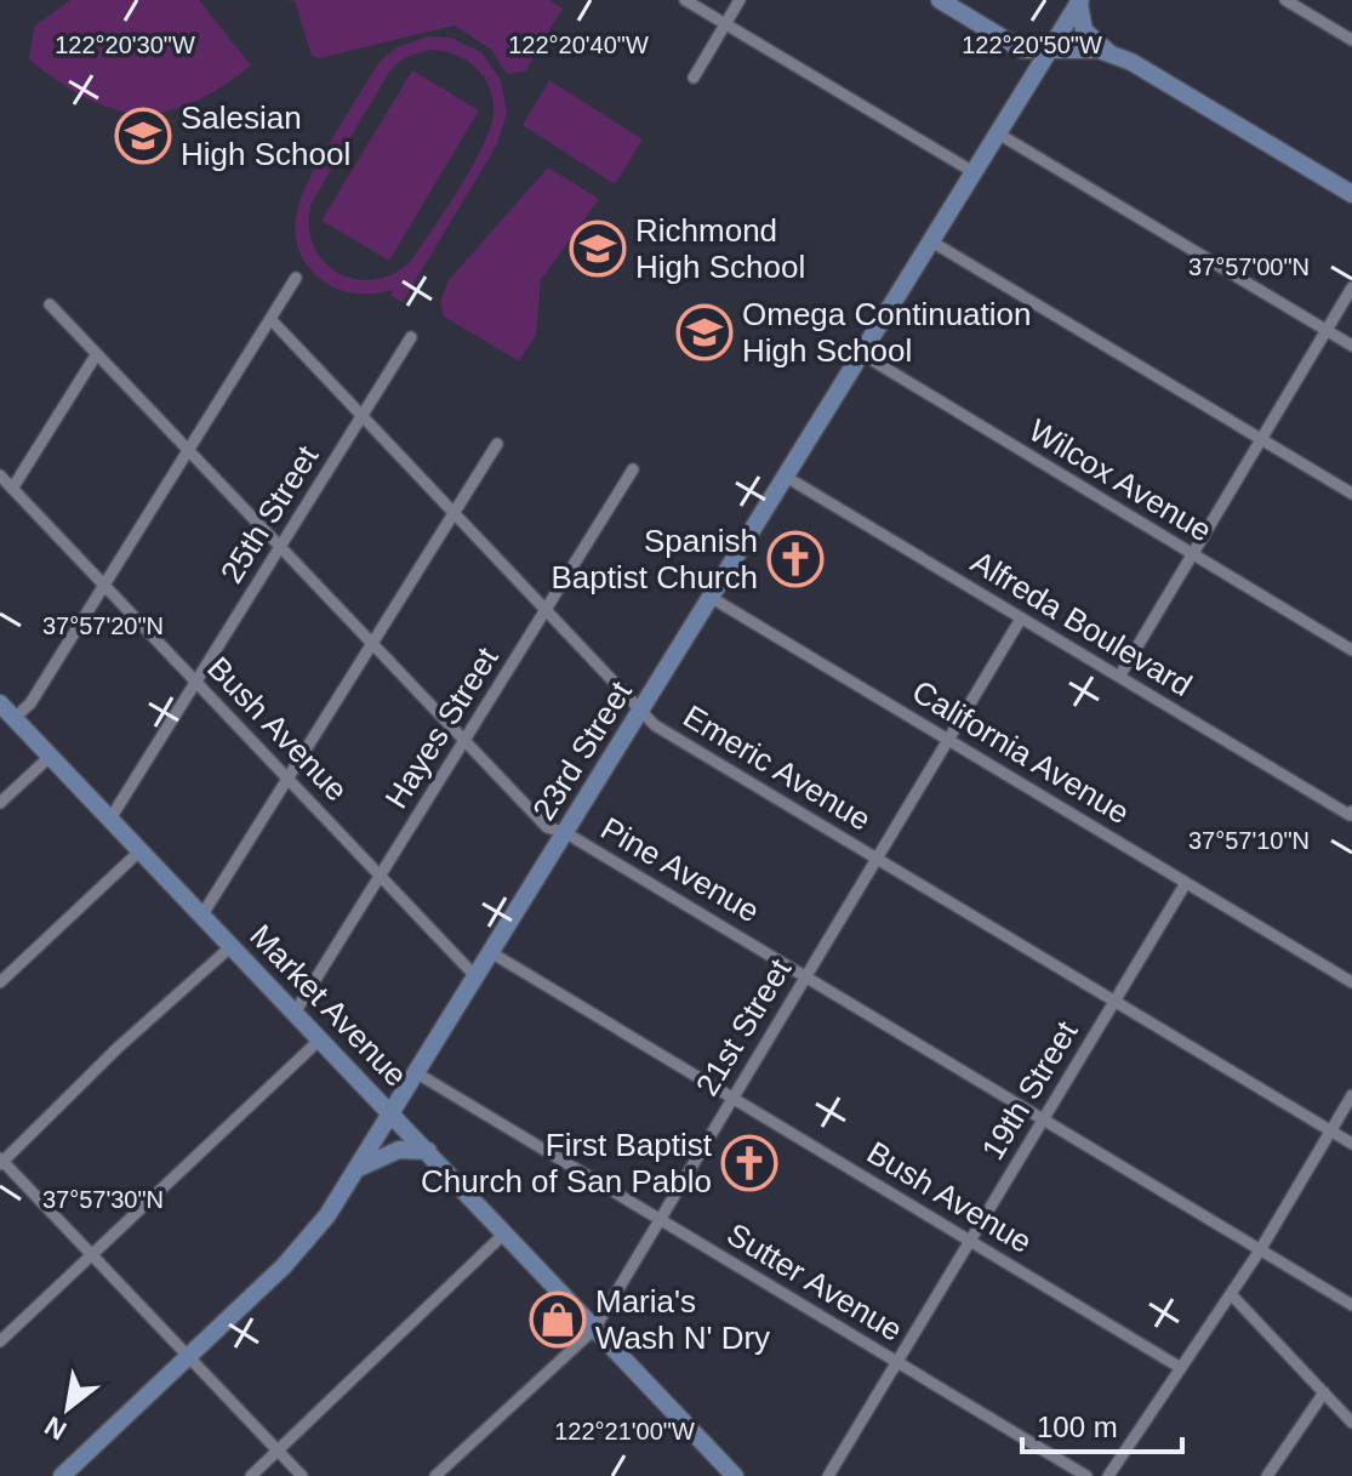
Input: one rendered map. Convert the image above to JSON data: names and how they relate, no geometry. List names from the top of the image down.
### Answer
{
  "streets": {
    "main road": ["23rd Street", "Market Avenue"],
    "street": [
      "Wilcox Avenue",
      "25th Street",
      "Alfreda Boulevard",
      "Hayes Street",
      "Bush Avenue",
      "California Avenue",
      "Emeric Avenue",
      "Pine Avenue",
      "21st Street",
      "19th Street",
      "Sutter Avenue"
    ]
  },
  "crossings": [
    ["Wilcox Avenue", "23rd Street"],
    ["25th Street", "Bush Avenue"],
    ["25th Street", "Emeric Avenue"],
    ["25th Street", "Pine Avenue"],
    ["25th Street", "Market Avenue"],
    ["Alfreda Boulevard", "23rd Street"],
    ["Alfreda Boulevard", "21st Street"],
    ["Hayes Street", "Bush Avenue"],
    ["Hayes Street", "Emeric Avenue"],
    ["Hayes Street", "Pine Avenue"],
    ["Hayes Street", "Market Avenue"],
    ["Bush Avenue", "23rd Street"],
    ["Bush Avenue", "21st Street"],
    ["Bush Avenue", "19th Street"],
    ["23rd Street", "California Avenue"],
    ["23rd Street", "Emeric Avenue"],
    ["23rd Street", "Pine Avenue"],
    ["23rd Street", "Market Avenue"],
    ["23rd Street", "Sutter Avenue"],
    ["California Avenue", "21st Street"],
    ["California Avenue", "19th Street"],
    ["Emeric Avenue", "21st Street"],
    ["Emeric Avenue", "19th Street"],
    ["Pine Avenue", "21st Street"],
    ["Pine Avenue", "19th Street"],
    ["Market Avenue", "21st Street"],
    ["21st Street", "Sutter Avenue"],
    ["19th Street", "Sutter Avenue"]
  ],
  "places": {
    "school or university": ["Salesian High School", "Richmond High School", "Omega Continuation High School"],
    "church": ["Spanish Baptist Church", "First Baptist Church of San Pablo"],
    "shop": ["Maria's Wash N' Dry"]
  },
  "scale_bar": "100 m",
  "north": "bottom left",
  "coordinates": [
    "122°20'30\"W",
    "122°20'40\"W",
    "122°20'50\"W",
    "37°57'00\"N",
    "37°57'20\"N",
    "37°57'10\"N",
    "37°57'30\"N",
    "122°21'00\"W"
  ]
}
